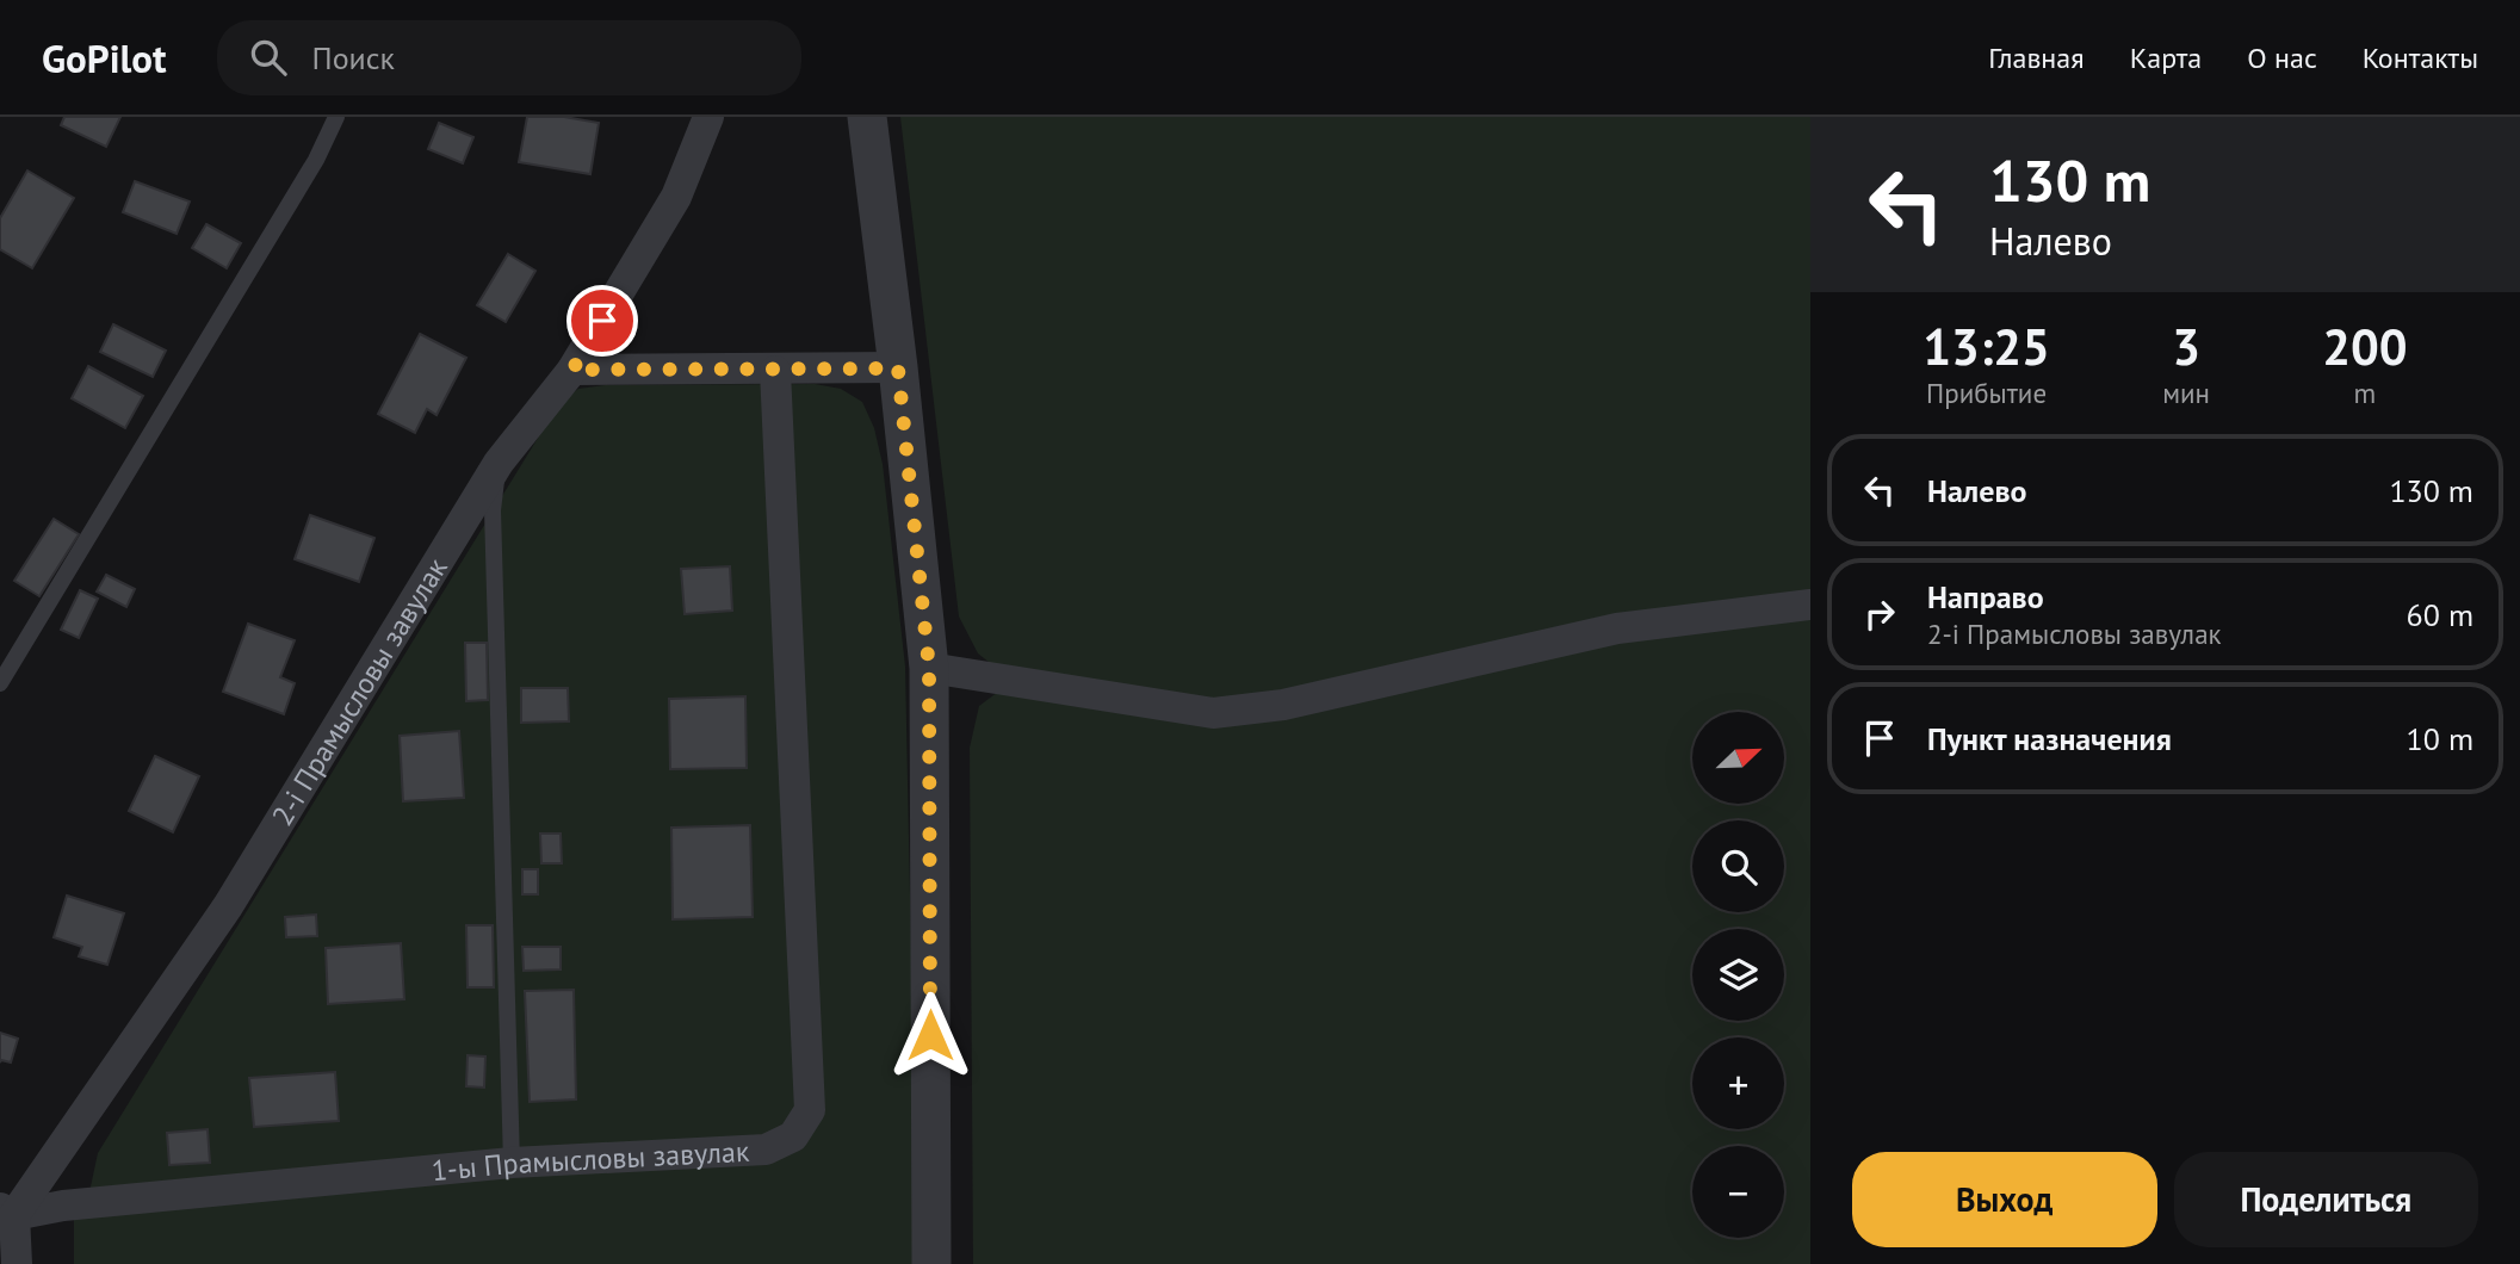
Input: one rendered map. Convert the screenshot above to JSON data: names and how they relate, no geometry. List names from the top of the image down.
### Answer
{
  "streets": {
    "street": ["2-і Прамысловы завулак", "1-ы Прамысловы завулак"]
  },
  "crossings": [
    ["2-і Прамысловы завулак", "1-ы Прамысловы завулак"]
  ],
  "north": "top right",
  "page": {
    "header": "GoPilot",
    "search": "Поиск",
    "nav": [
      "Главная",
      "Карта",
      "О нас",
      "Контакты"
    ],
    "turn": ["130 m", "Налево"],
    "eta": [
      "13:25",
      "Прибытие",
      "3",
      "мин",
      "200",
      "m"
    ],
    "list": [
      {
        "name": "Налево",
        "value": "130 m"
      },
      {
        "name": "Направо",
        "note": "2-і Прамысловы завулак",
        "value": "60 m"
      },
      {
        "name": "Пункт назначения",
        "value": "10 m"
      }
    ],
    "map_buttons": ["+", "−"],
    "buttons": ["Выход", "Поделиться"]
  }
}
